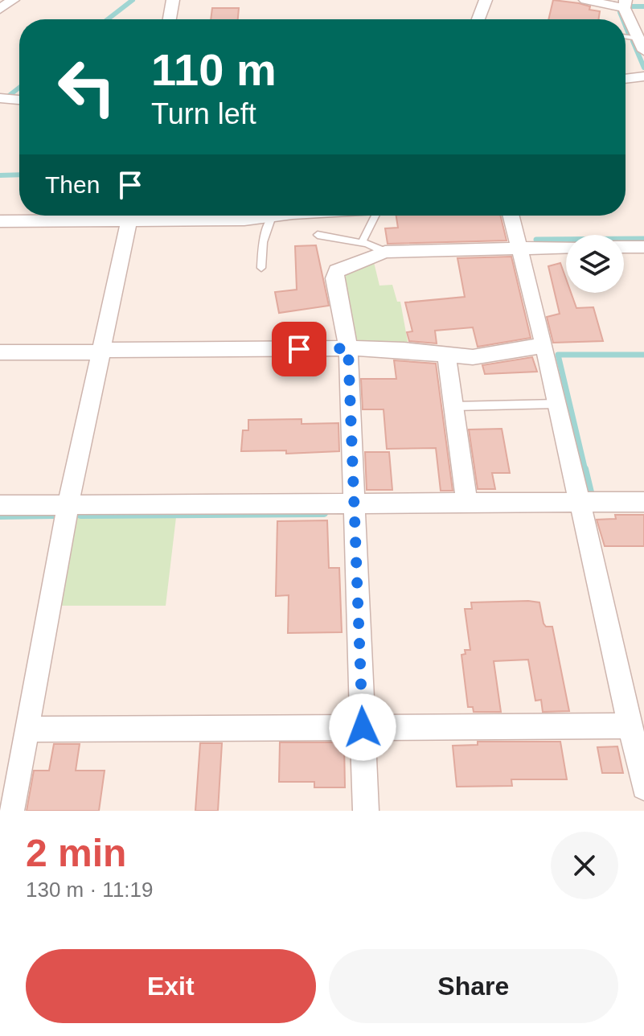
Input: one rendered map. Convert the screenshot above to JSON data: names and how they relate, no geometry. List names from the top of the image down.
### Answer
{
  "page": {
    "turn": ["110 m", "Turn left"],
    "then": "Then",
    "heading": ["2 min", "130 m · 11:19"],
    "buttons": ["Exit", "Share"]
  }
}
